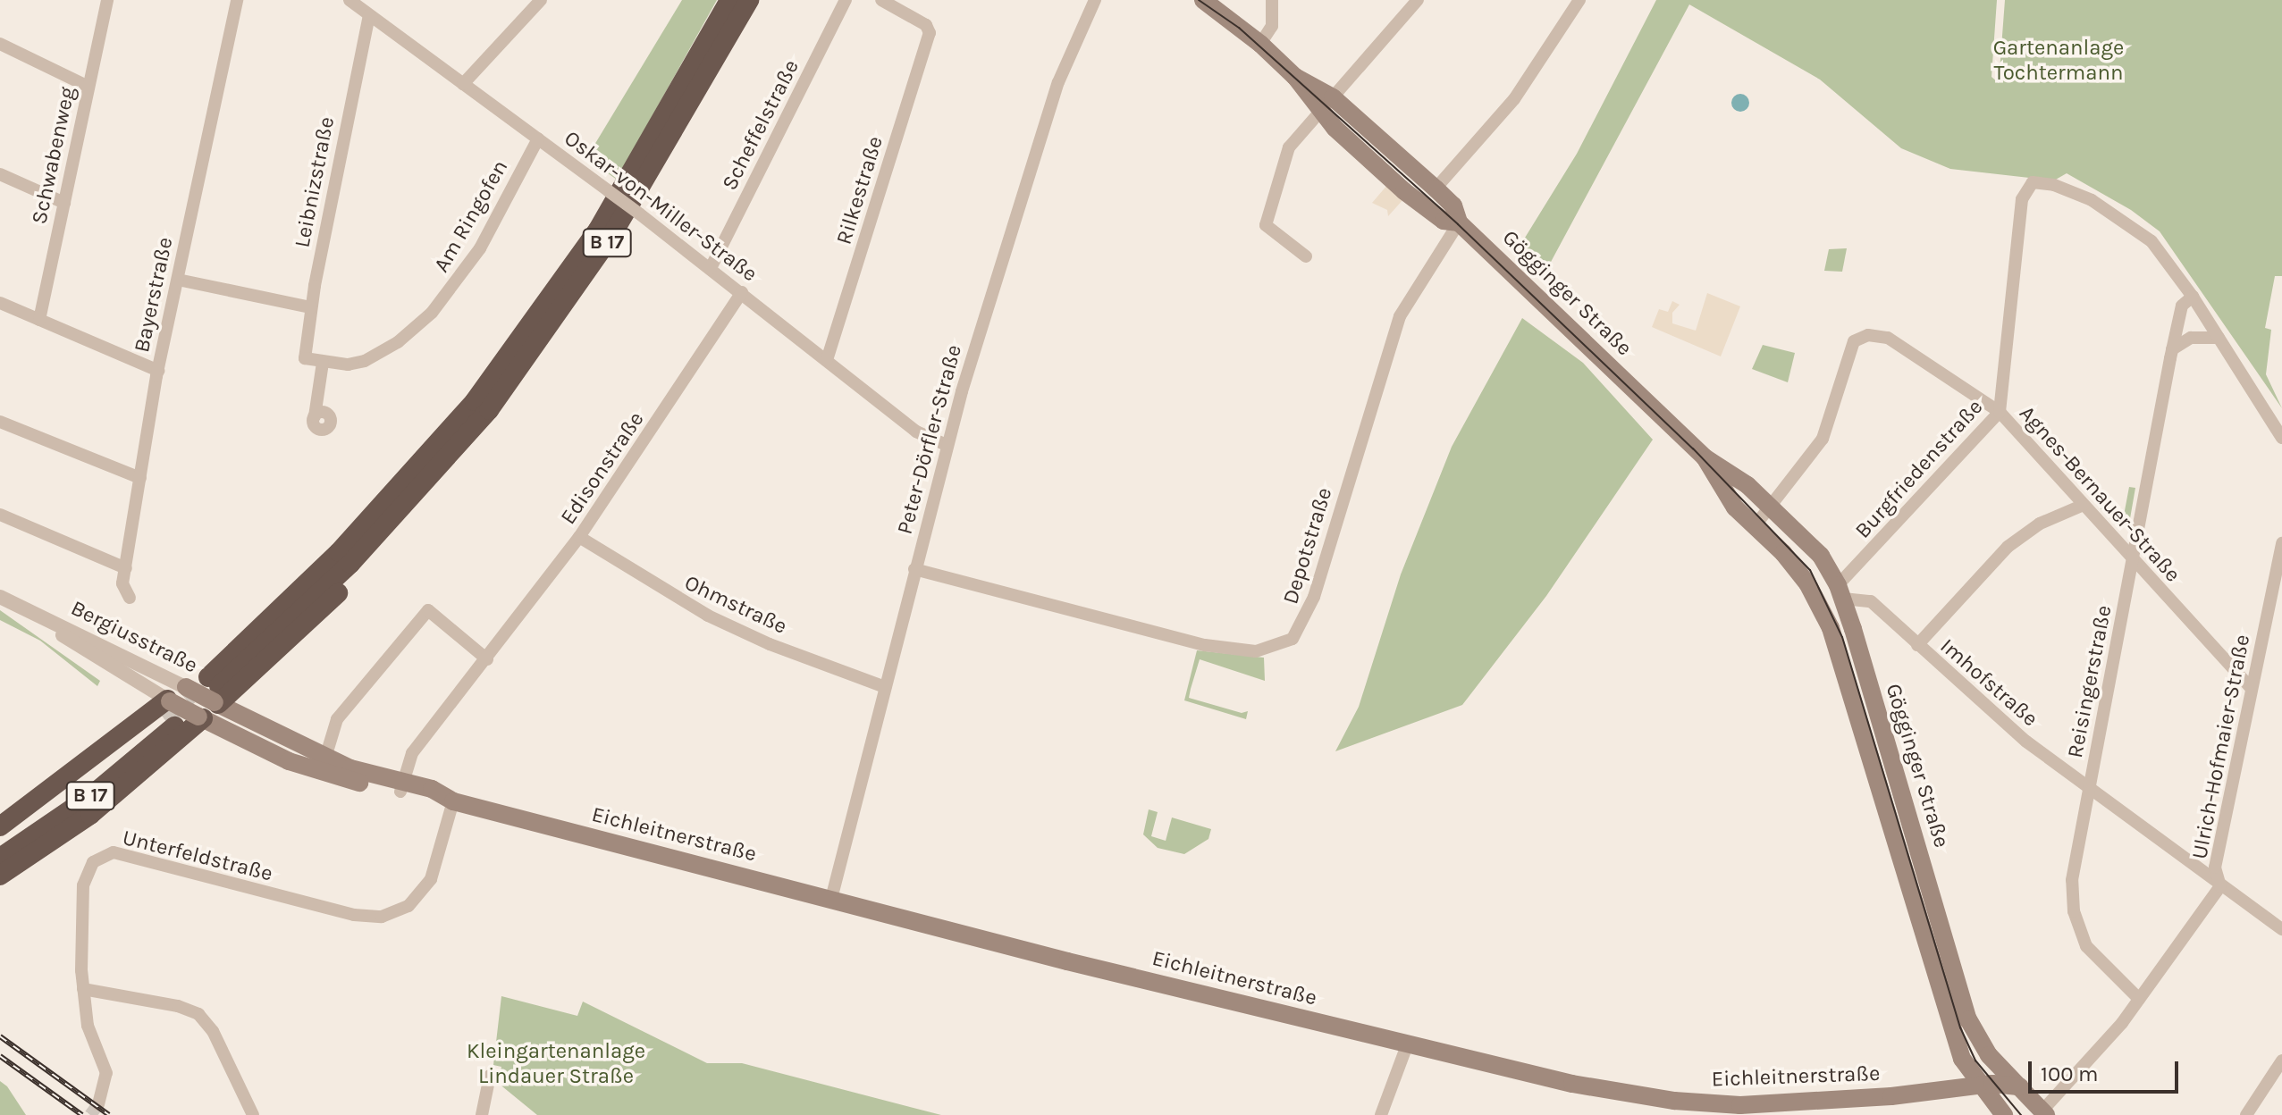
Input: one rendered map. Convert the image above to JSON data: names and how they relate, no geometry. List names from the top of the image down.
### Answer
{
  "streets": {
    "highway": ["B 17"],
    "main road": ["Gögginger Straße", "Bergiusstraße", "Eichleitnerstraße"],
    "street": [
      "Scheffelstraße",
      "Schwabenweg",
      "Leibnizstraße",
      "Rilkestraße",
      "Oskar-von-Miller-Straße",
      "Am Ringofen",
      "Bayerstraße",
      "Peter-Dörfler-Straße",
      "Edisonstraße",
      "Burgfriedenstraße",
      "Agnes-Bernauer-Straße",
      "Depotstraße",
      "Ohmstraße",
      "Reisingerstraße",
      "Imhofstraße",
      "Ulrich-Hofmaier-Straße",
      "Unterfeldstraße"
    ]
  },
  "crossings": [
    ["Scheffelstraße", "Oskar-von-Miller-Straße"],
    ["Leibnizstraße", "Oskar-von-Miller-Straße"],
    ["Leibnizstraße", "Am Ringofen"],
    ["Rilkestraße", "Oskar-von-Miller-Straße"],
    ["Oskar-von-Miller-Straße", "Am Ringofen"],
    ["Oskar-von-Miller-Straße", "Peter-Dörfler-Straße"],
    ["Oskar-von-Miller-Straße", "Edisonstraße"],
    ["B 17", "Bergiusstraße"],
    ["B 17", "Eichleitnerstraße"],
    ["Gögginger Straße", "Burgfriedenstraße"],
    ["Gögginger Straße", "Agnes-Bernauer-Straße"],
    ["Gögginger Straße", "Depotstraße"],
    ["Gögginger Straße", "Imhofstraße"],
    ["Gögginger Straße", "Ulrich-Hofmaier-Straße"],
    ["Gögginger Straße", "Eichleitnerstraße"],
    ["Peter-Dörfler-Straße", "Depotstraße"],
    ["Peter-Dörfler-Straße", "Ohmstraße"],
    ["Peter-Dörfler-Straße", "Eichleitnerstraße"],
    ["Edisonstraße", "Ohmstraße"],
    ["Edisonstraße", "Eichleitnerstraße"],
    ["Burgfriedenstraße", "Agnes-Bernauer-Straße"],
    ["Burgfriedenstraße", "Reisingerstraße"],
    ["Burgfriedenstraße", "Imhofstraße"],
    ["Agnes-Bernauer-Straße", "Reisingerstraße"],
    ["Agnes-Bernauer-Straße", "Ulrich-Hofmaier-Straße"],
    ["Bergiusstraße", "Eichleitnerstraße"],
    ["Reisingerstraße", "Imhofstraße"],
    ["Reisingerstraße", "Ulrich-Hofmaier-Straße"],
    ["Imhofstraße", "Ulrich-Hofmaier-Straße"],
    ["Eichleitnerstraße", "Unterfeldstraße"]
  ],
  "parks": ["Gartenanlage Tochtermann", "Kleingartenanlage Lindauer Straße"],
  "scale_bar": "100 m"
}
